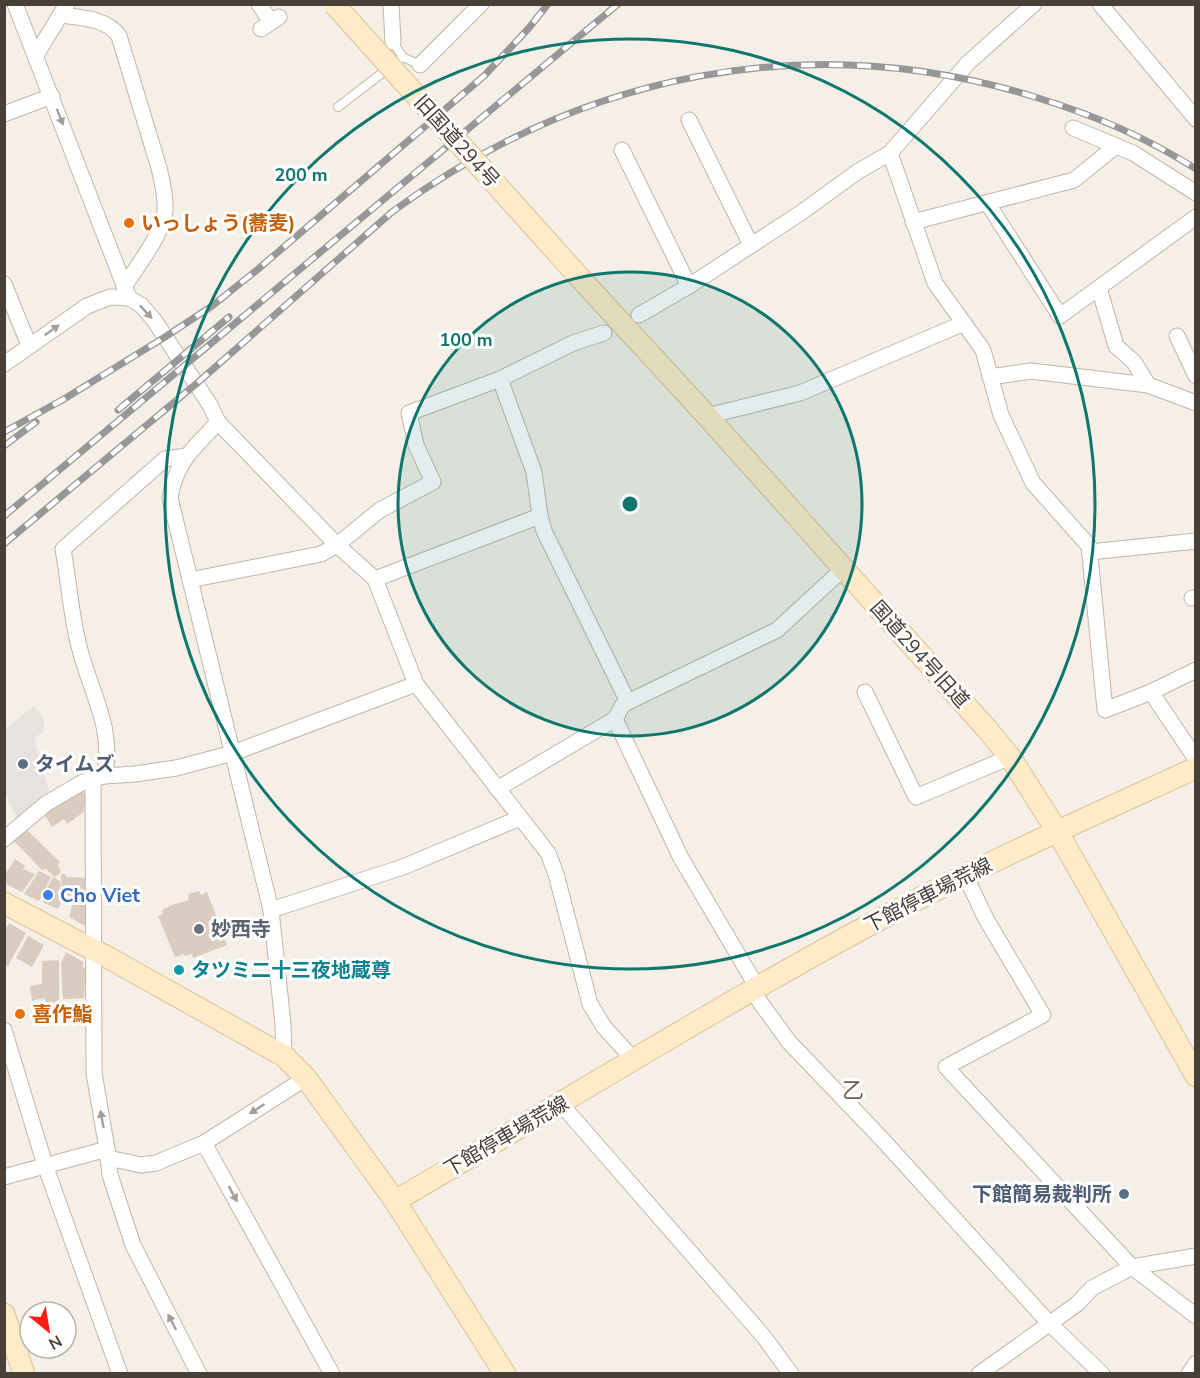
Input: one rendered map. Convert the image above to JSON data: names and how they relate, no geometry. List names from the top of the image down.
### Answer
{
  "streets": {
    "street": ["旧国道294号", "国道294号旧道", "下館停車場荒線"]
  },
  "crossings": [
    ["旧国道294号", "国道294号旧道"],
    ["国道294号旧道", "下館停車場荒線"]
  ],
  "districts": ["乙"],
  "places": [
    "いっしょう(蕎麦)",
    "タイムズ",
    "Cho Viet",
    "妙西寺",
    "タツミ二十三夜地蔵尊",
    "喜作鮨",
    "下館簡易裁判所"
  ],
  "north": "bottom right",
  "rings": ["200 m", "100 m"]
}
